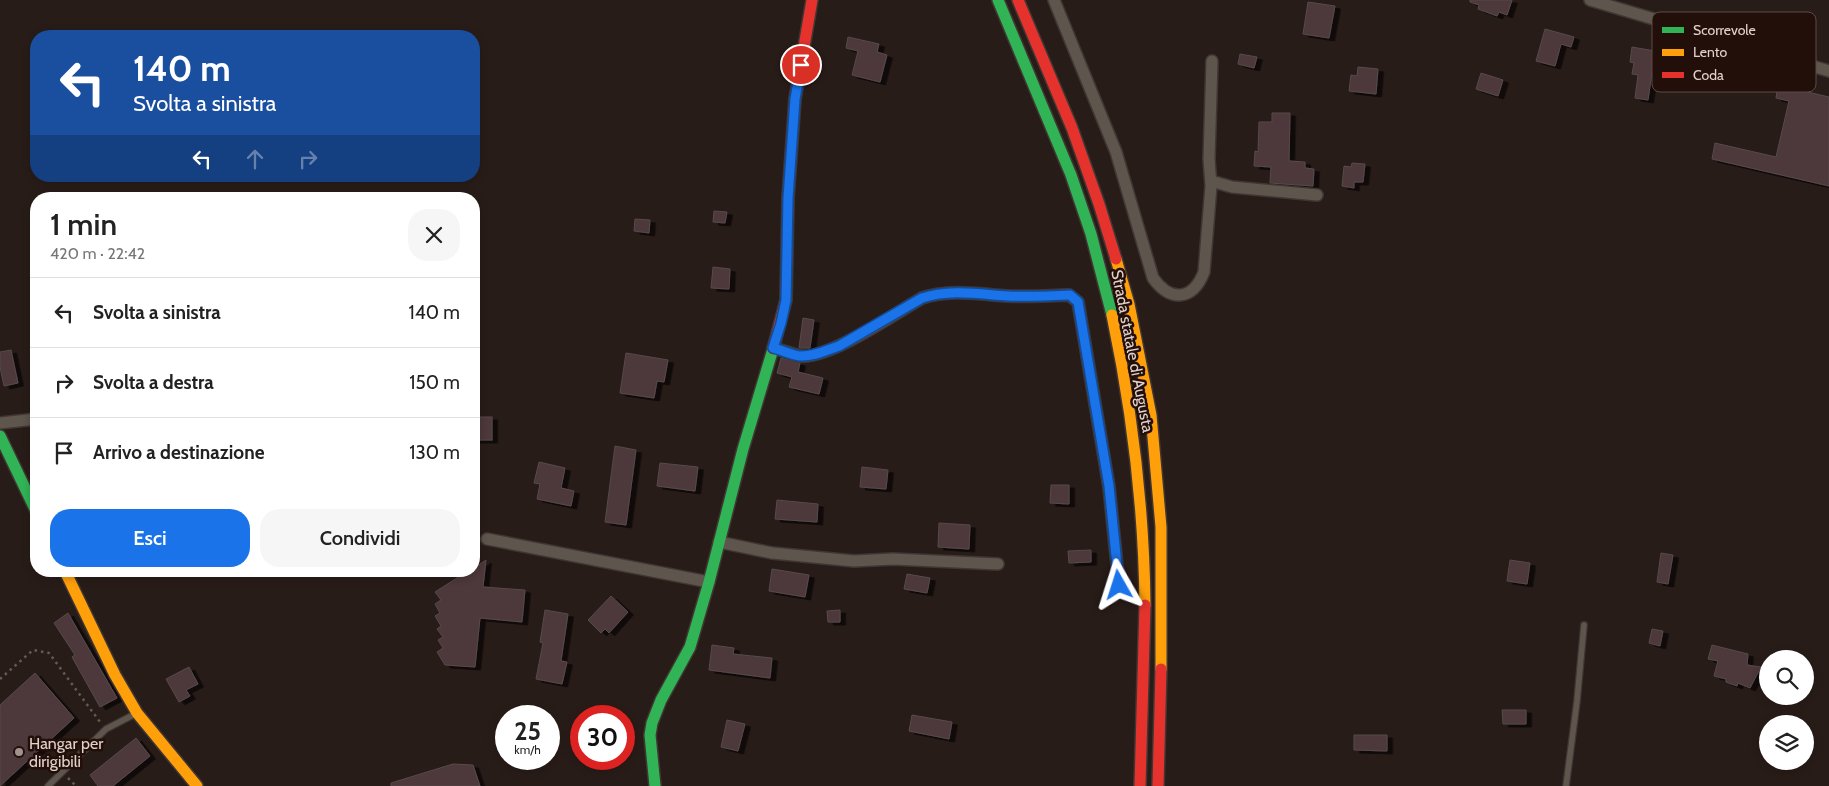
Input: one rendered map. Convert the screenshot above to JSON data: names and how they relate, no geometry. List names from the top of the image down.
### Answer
{
  "streets": {
    "main road": ["Strada statale di Augusta"]
  },
  "places": ["Hangar per dirigibili"],
  "legend": ["Scorrevole", "Lento", "Coda"],
  "page": {
    "turn": ["140 m", "Svolta a sinistra"],
    "heading": ["1 min", "420 m · 22:42"],
    "list": [
      {
        "name": "Svolta a sinistra",
        "value": "140 m"
      },
      {
        "name": "Svolta a destra",
        "value": "150 m"
      },
      {
        "name": "Arrivo a destinazione",
        "value": "130 m"
      }
    ],
    "buttons": ["Esci", "Condividi"],
    "speed": "25 km/h",
    "limit": "30"
  }
}
